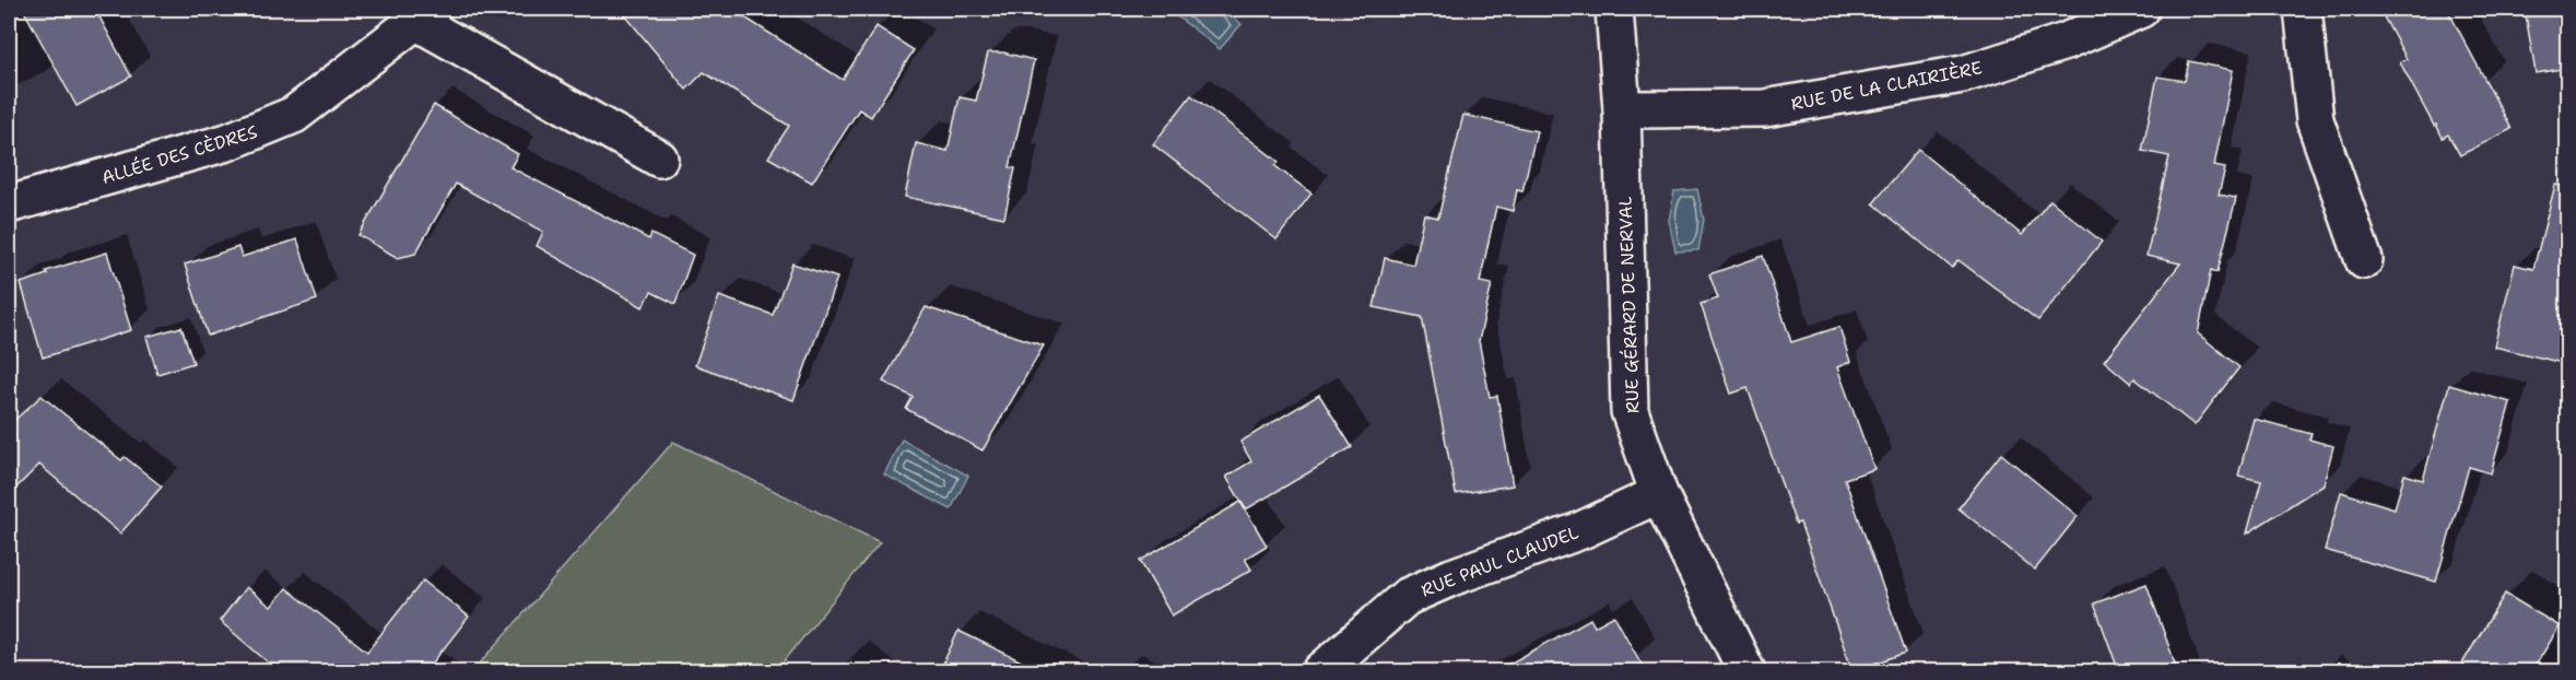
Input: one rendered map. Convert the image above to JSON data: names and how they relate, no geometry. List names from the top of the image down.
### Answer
{
  "streets": {
    "street": [
      "RUE DE LA CLAIRIÈRE",
      "ALLÉE DES CÈDRES",
      "RUE GÉRARD DE NERVAL",
      "RUE PAUL CLAUDEL"
    ]
  },
  "crossings": [
    ["RUE DE LA CLAIRIÈRE", "RUE GÉRARD DE NERVAL"],
    ["RUE GÉRARD DE NERVAL", "RUE PAUL CLAUDEL"]
  ]
}
